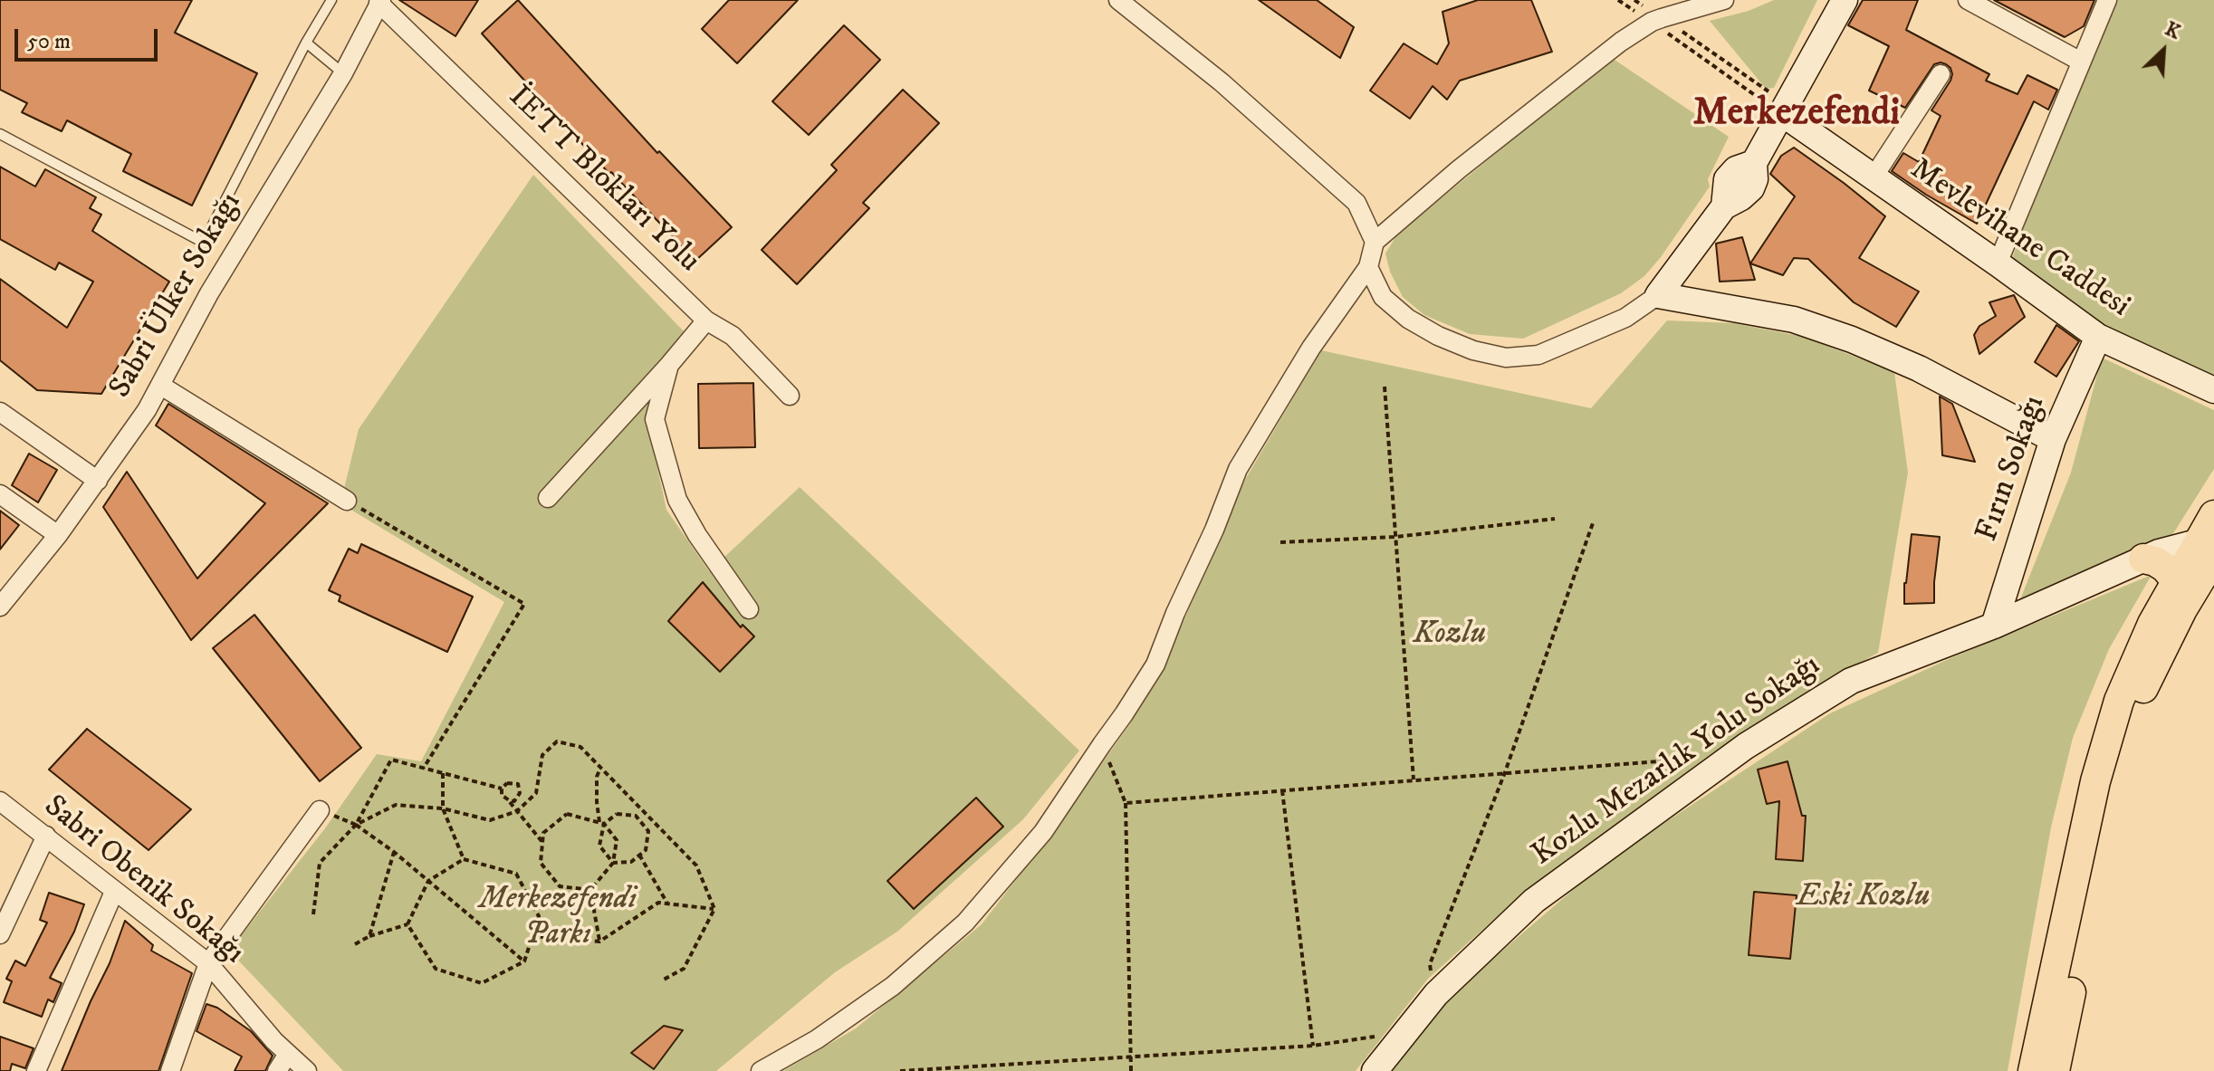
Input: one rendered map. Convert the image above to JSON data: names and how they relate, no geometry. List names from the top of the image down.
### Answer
{
  "streets": {
    "street": [
      "İETT Blokları Yolu",
      "Mevlevihane Caddesi",
      "Sabri Ülker Sokağı",
      "Fırın Sokağı",
      "Kozlu Mezarlık Yolu Sokağı",
      "Sabri Obenik Sokağı"
    ]
  },
  "crossings": [
    ["İETT Blokları Yolu", "Sabri Ülker Sokağı"],
    ["Mevlevihane Caddesi", "Fırın Sokağı"],
    ["Fırın Sokağı", "Kozlu Mezarlık Yolu Sokağı"]
  ],
  "districts": ["Merkezefendi"],
  "parks": ["Kozlu", "Eski Kozlu", "Merkezefendi Parkı"],
  "scale_bar": "50 m",
  "north": "top right"
}
